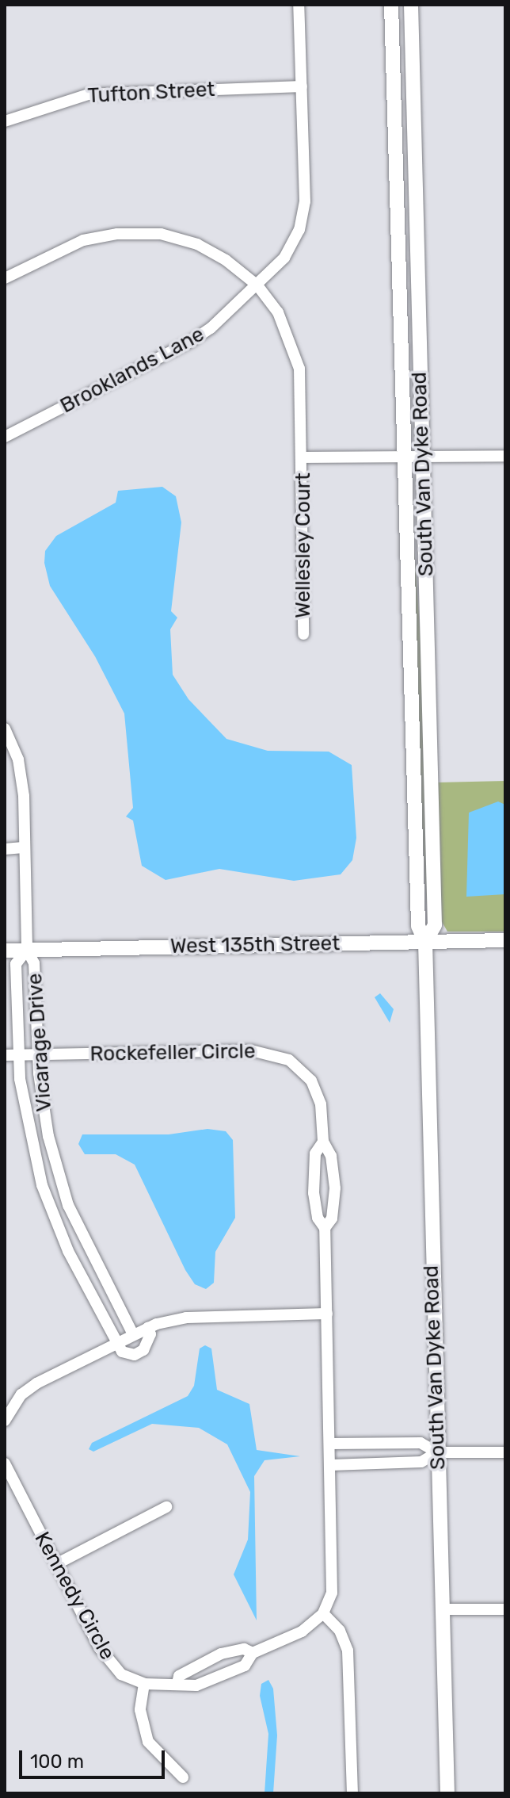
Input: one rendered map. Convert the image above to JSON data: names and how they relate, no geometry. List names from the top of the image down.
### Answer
{
  "streets": {
    "street": [
      "Tufton Street",
      "Brooklands Lane",
      "South Van Dyke Road",
      "Wellesley Court",
      "West 135th Street",
      "Vicarage Drive",
      "Rockefeller Circle",
      "Kennedy Circle"
    ]
  },
  "crossings": [
    ["Tufton Street", "Brooklands Lane"],
    ["Brooklands Lane", "Wellesley Court"],
    ["South Van Dyke Road", "West 135th Street"],
    ["West 135th Street", "Vicarage Drive"],
    ["Vicarage Drive", "Rockefeller Circle"]
  ],
  "scale_bar": "100 m"
}
